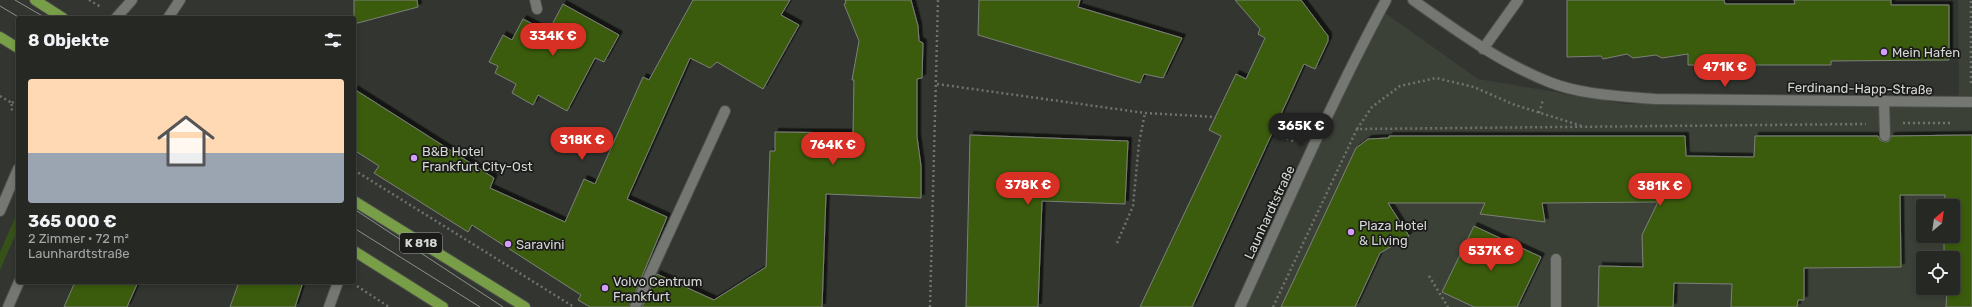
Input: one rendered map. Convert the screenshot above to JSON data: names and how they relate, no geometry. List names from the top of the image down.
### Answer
{
  "streets": {
    "main road": ["K 818"],
    "street": ["Ferdinand-Happ-Straße", "Launhardtstraße"]
  },
  "places": [
    "Mein Hafen",
    "B&B Hotel Frankfurt City-Ost",
    "Plaza Hotel & Living",
    "Saravini",
    "Volvo Centrum Frankfurt"
  ],
  "north": "top right",
  "page": {
    "heading": "8 Objekte",
    "price": [
      "334K €",
      "471K €",
      "365K €",
      "318K €",
      "764K €",
      "378K €",
      "381K €",
      "537K €"
    ],
    "list": [
      {
        "name": "365 000 €",
        "note": "2 Zimmer · 72 m² · Launhardtstraße"
      }
    ]
  }
}
